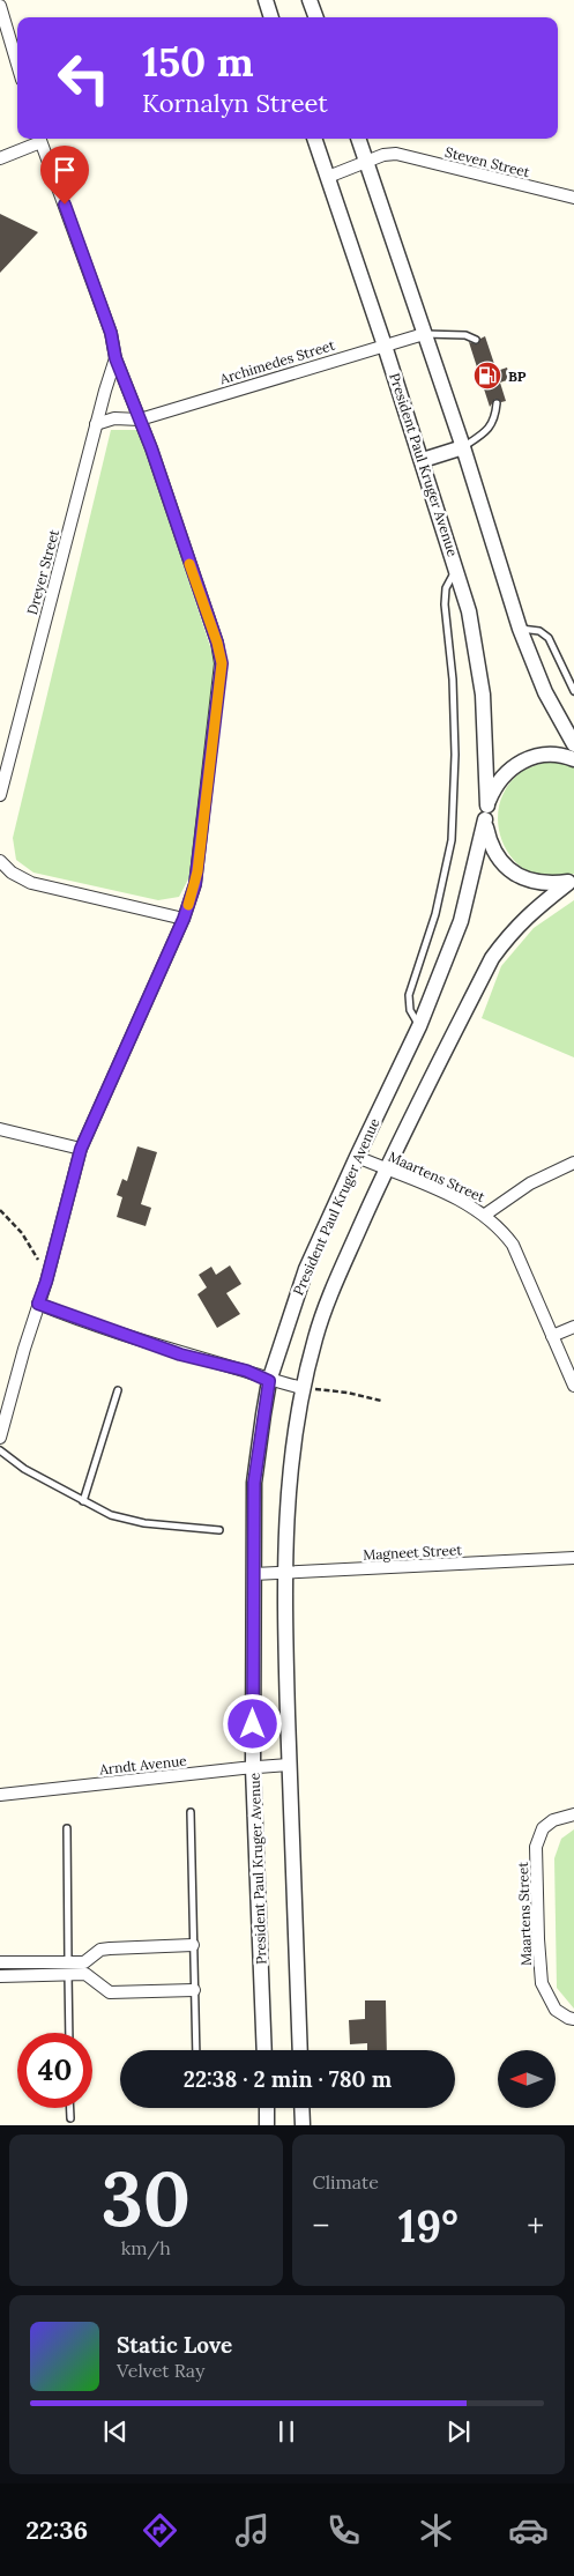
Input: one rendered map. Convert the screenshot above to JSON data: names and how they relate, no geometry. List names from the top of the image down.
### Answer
{
  "streets": {
    "street": [
      "Steven Street",
      "Archimedes Street",
      "President Paul Kruger Avenue",
      "Dreyer Street",
      "Maartens Street",
      "Magneet Street",
      "Arndt Avenue"
    ]
  },
  "crossings": [
    ["Steven Street", "President Paul Kruger Avenue"],
    ["Archimedes Street", "President Paul Kruger Avenue"],
    ["Archimedes Street", "Dreyer Street"],
    ["President Paul Kruger Avenue", "Maartens Street"],
    ["President Paul Kruger Avenue", "Magneet Street"],
    ["President Paul Kruger Avenue", "Arndt Avenue"]
  ],
  "places": {
    "fuel station": ["BP"]
  },
  "north": "left",
  "page": {
    "turn": ["150 m", "Kornalyn Street"],
    "limit": "40",
    "trip": "22:38 · 2 min · 780 m",
    "tile": [
      ["30", "km/h"],
      "Climate"
    ],
    "heat": ["−", "19°", "+"],
    "song": ["Static Love", "Velvet Ray"],
    "tabs": "22:36"
  }
}
